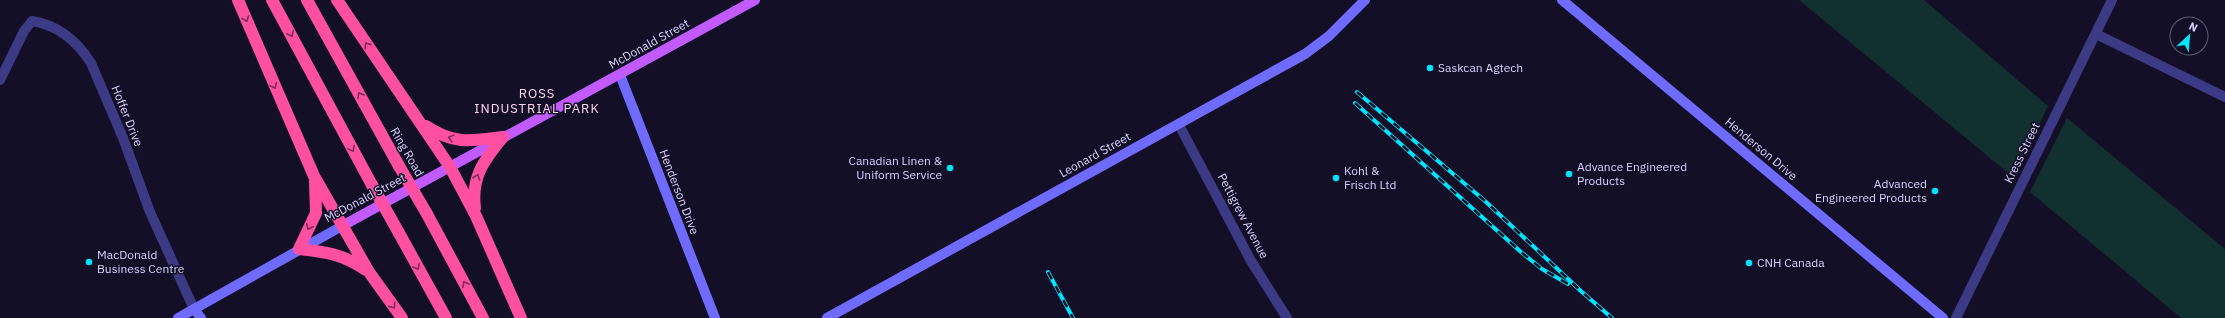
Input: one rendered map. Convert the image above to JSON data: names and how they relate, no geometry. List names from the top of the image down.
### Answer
{
  "streets": {
    "highway": ["Ring Road"],
    "main road": ["McDonald Street"],
    "street": [
      "Hoffer Drive",
      "Henderson Drive",
      "Kress Street",
      "Leonard Street",
      "Pettigrew Avenue"
    ]
  },
  "crossings": [
    ["McDonald Street", "Hoffer Drive"],
    ["McDonald Street", "Henderson Drive"],
    ["Leonard Street", "Pettigrew Avenue"]
  ],
  "districts": ["ROSS INDUSTRIAL PARK"],
  "places": [
    "Saskcan Agtech",
    "Canadian Linen & Uniform Service",
    "Advance Engineered Products",
    "Kohl & Frisch Ltd",
    "Advanced Engineered Products",
    "MacDonald Business Centre",
    "CNH Canada"
  ],
  "north": "top right"
}
